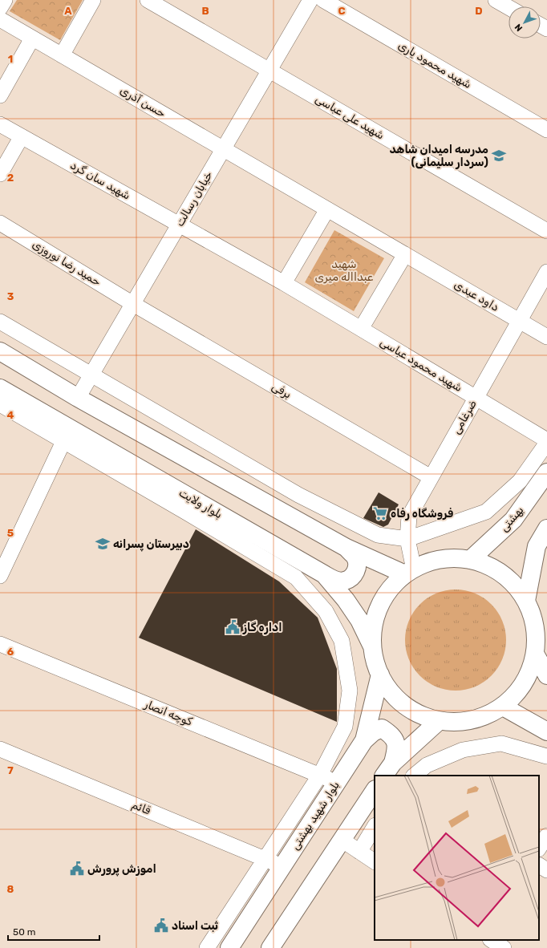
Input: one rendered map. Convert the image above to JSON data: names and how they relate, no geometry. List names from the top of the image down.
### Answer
{
  "streets": {
    "main road": ["بلوار ولایت", "بهشتی", "بلوار شهید بهشتی"],
    "street": [
      "شهید محمود یاری",
      "حسن آذری",
      "شهید علی عباسی",
      "شهید سان گرد",
      "خیابان رسالت",
      "حمید رضا نوروزی",
      "داود عبدی",
      "شهید محمود عباسی",
      "برفی",
      "ضرغامی",
      "کوچه انصار",
      "قائم"
    ]
  },
  "crossings": [
    ["حسن آذری", "خیابان رسالت"],
    ["حسن آذری", "داود عبدی"],
    ["شهید علی عباسی", "خیابان رسالت"],
    ["شهید سان گرد", "خیابان رسالت"],
    ["خیابان رسالت", "حمید رضا نوروزی"],
    ["خیابان رسالت", "برفی"],
    ["حمید رضا نوروزی", "برفی"],
    ["داود عبدی", "ضرغامی"],
    ["شهید محمود عباسی", "ضرغامی"],
    ["برفی", "ضرغامی"],
    ["کوچه انصار", "بلوار شهید بهشتی"],
    ["قائم", "بلوار شهید بهشتی"]
  ],
  "parks": ["شهید عبدااله میری"],
  "places": {
    "school or university": ["مدرسه امیدان شاهد (سردار سلیمانی)", "دبیرستان پسرانه"],
    "supermarket": ["فروشگاه رفاه"],
    "public building": ["اداره گاز", "اموزش پرورش", "ثبت اسناد"]
  },
  "scale_bar": "50 m",
  "north": "bottom left",
  "grid": {
    "columns": [
      "A",
      "B",
      "C",
      "D"
    ],
    "rows": [
      "1",
      "2",
      "3",
      "4",
      "5",
      "6",
      "7",
      "8"
    ]
  }
}
